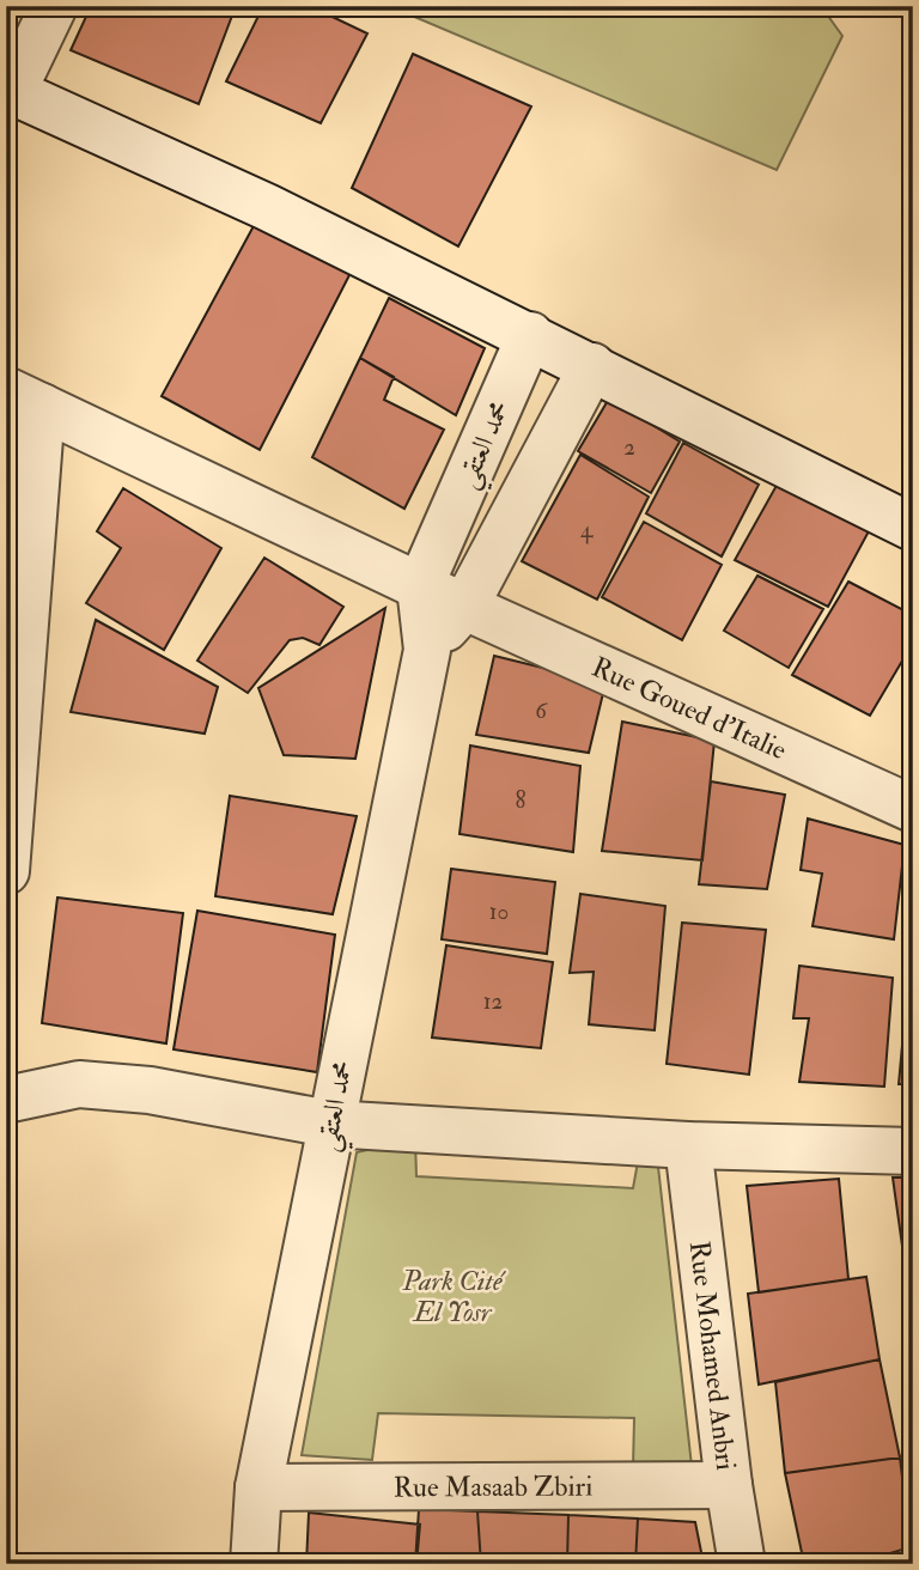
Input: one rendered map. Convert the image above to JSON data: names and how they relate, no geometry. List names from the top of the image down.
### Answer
{
  "streets": {
    "street": [
      "محمد العتقي",
      "Rue Goued d'Italie",
      "Rue Mohamed Anbri",
      "Rue Masaab Zbiri"
    ]
  },
  "crossings": [
    ["محمد العتقي", "Rue Goued d'Italie"],
    ["محمد العتقي", "Rue Masaab Zbiri"],
    ["Rue Mohamed Anbri", "Rue Masaab Zbiri"]
  ],
  "parks": ["Park Cité El Yosr"],
  "house_numbers": [
    "2",
    "4",
    "6",
    "8",
    "10",
    "12"
  ]
}
